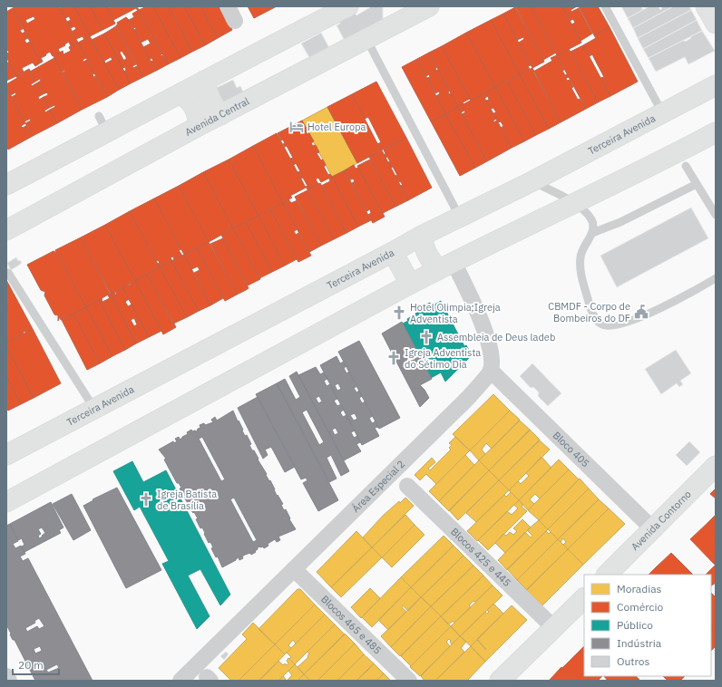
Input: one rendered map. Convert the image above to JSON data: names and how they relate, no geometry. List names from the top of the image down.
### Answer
{
  "streets": {
    "street": [
      "Avenida Central",
      "Terceira Avenida",
      "Bloco 405",
      "Área Especial 2",
      "Avenida Contorno",
      "Blocos 425 e 445",
      "Blocos 465 e 485"
    ]
  },
  "crossings": [
    ["Bloco 405", "Área Especial 2"],
    ["Bloco 405", "Avenida Contorno"],
    ["Área Especial 2", "Blocos 465 e 485"]
  ],
  "places": {
    "hotel": ["Hotel Europa"],
    "public building": ["CBMDF - Corpo de Bombeiros do DF"],
    "church": [
      "Hotel Olimpia;Igreja Adventista",
      "Assembleia de Deus ladeb",
      "Igreja Adventista do Sétimo Dia",
      "Igreja Batista de Brasília"
    ]
  },
  "legend": [
    "Moradias",
    "Comércio",
    "Público",
    "Indústria",
    "Outros"
  ],
  "scale_bar": "20 m"
}
